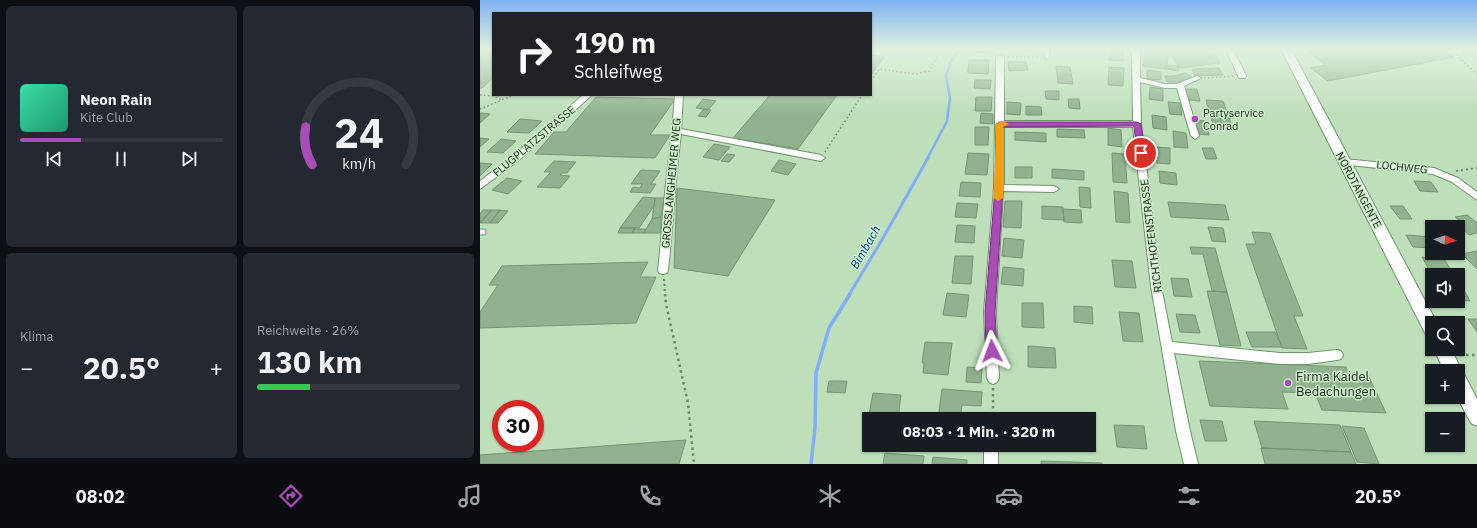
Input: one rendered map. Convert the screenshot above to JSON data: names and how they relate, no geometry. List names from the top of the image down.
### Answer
{
  "streets": {
    "main road": ["NORDTANGENTE"],
    "street": [
      "FLUGPLATZSTRASSE",
      "LOCHWEG",
      "GROSSLANGHEIMER WEG",
      "RICHTHOFENSTRASSE"
    ]
  },
  "crossings": [
    ["LOCHWEG", "NORDTANGENTE"]
  ],
  "water": ["Bimbach"],
  "places": ["Partyservice Conrad", "Firma Kaidel Bedachungen"],
  "north": "right",
  "page": {
    "turn": ["190 m", "Schleifweg"],
    "song": ["Neon Rain", "Kite Club"],
    "map_buttons": ["+", "−"],
    "tile": [
      "Klima",
      ["Reichweite · 26%", "130 km"]
    ],
    "heat": ["−", "20.5°", "+"],
    "limit": "30",
    "trip": "08:03 · 1 Min. · 320 m",
    "tabs": ["08:02", "20.5°"],
    "gauge": ["24", "km/h"]
  }
}
